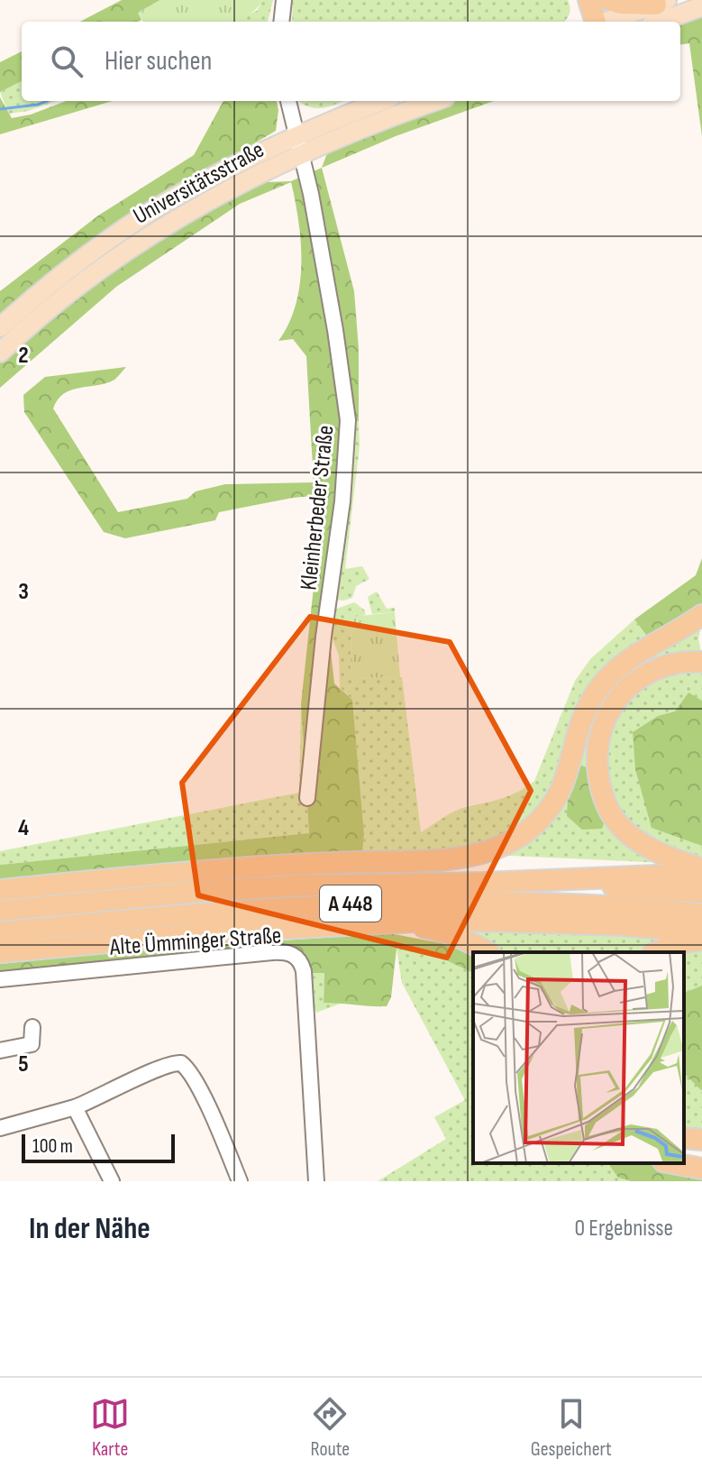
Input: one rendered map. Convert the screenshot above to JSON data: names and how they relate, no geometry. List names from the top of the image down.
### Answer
{
  "streets": {
    "highway": ["A 448"],
    "main road": ["Universitätsstraße"],
    "street": ["Kleinherbeder Straße", "Alte Ümminger Straße"]
  },
  "crossings": [
    ["Universitätsstraße", "Kleinherbeder Straße"]
  ],
  "scale_bar": "100 m",
  "page": {
    "search": "Hier suchen",
    "scale": "100 m",
    "heading": ["In der Nähe", "0 Ergebnisse"],
    "nav": ["Karte", "Route", "Gespeichert"]
  },
  "grid": {
    "rows": [
      "2",
      "3",
      "4",
      "5"
    ]
  }
}
